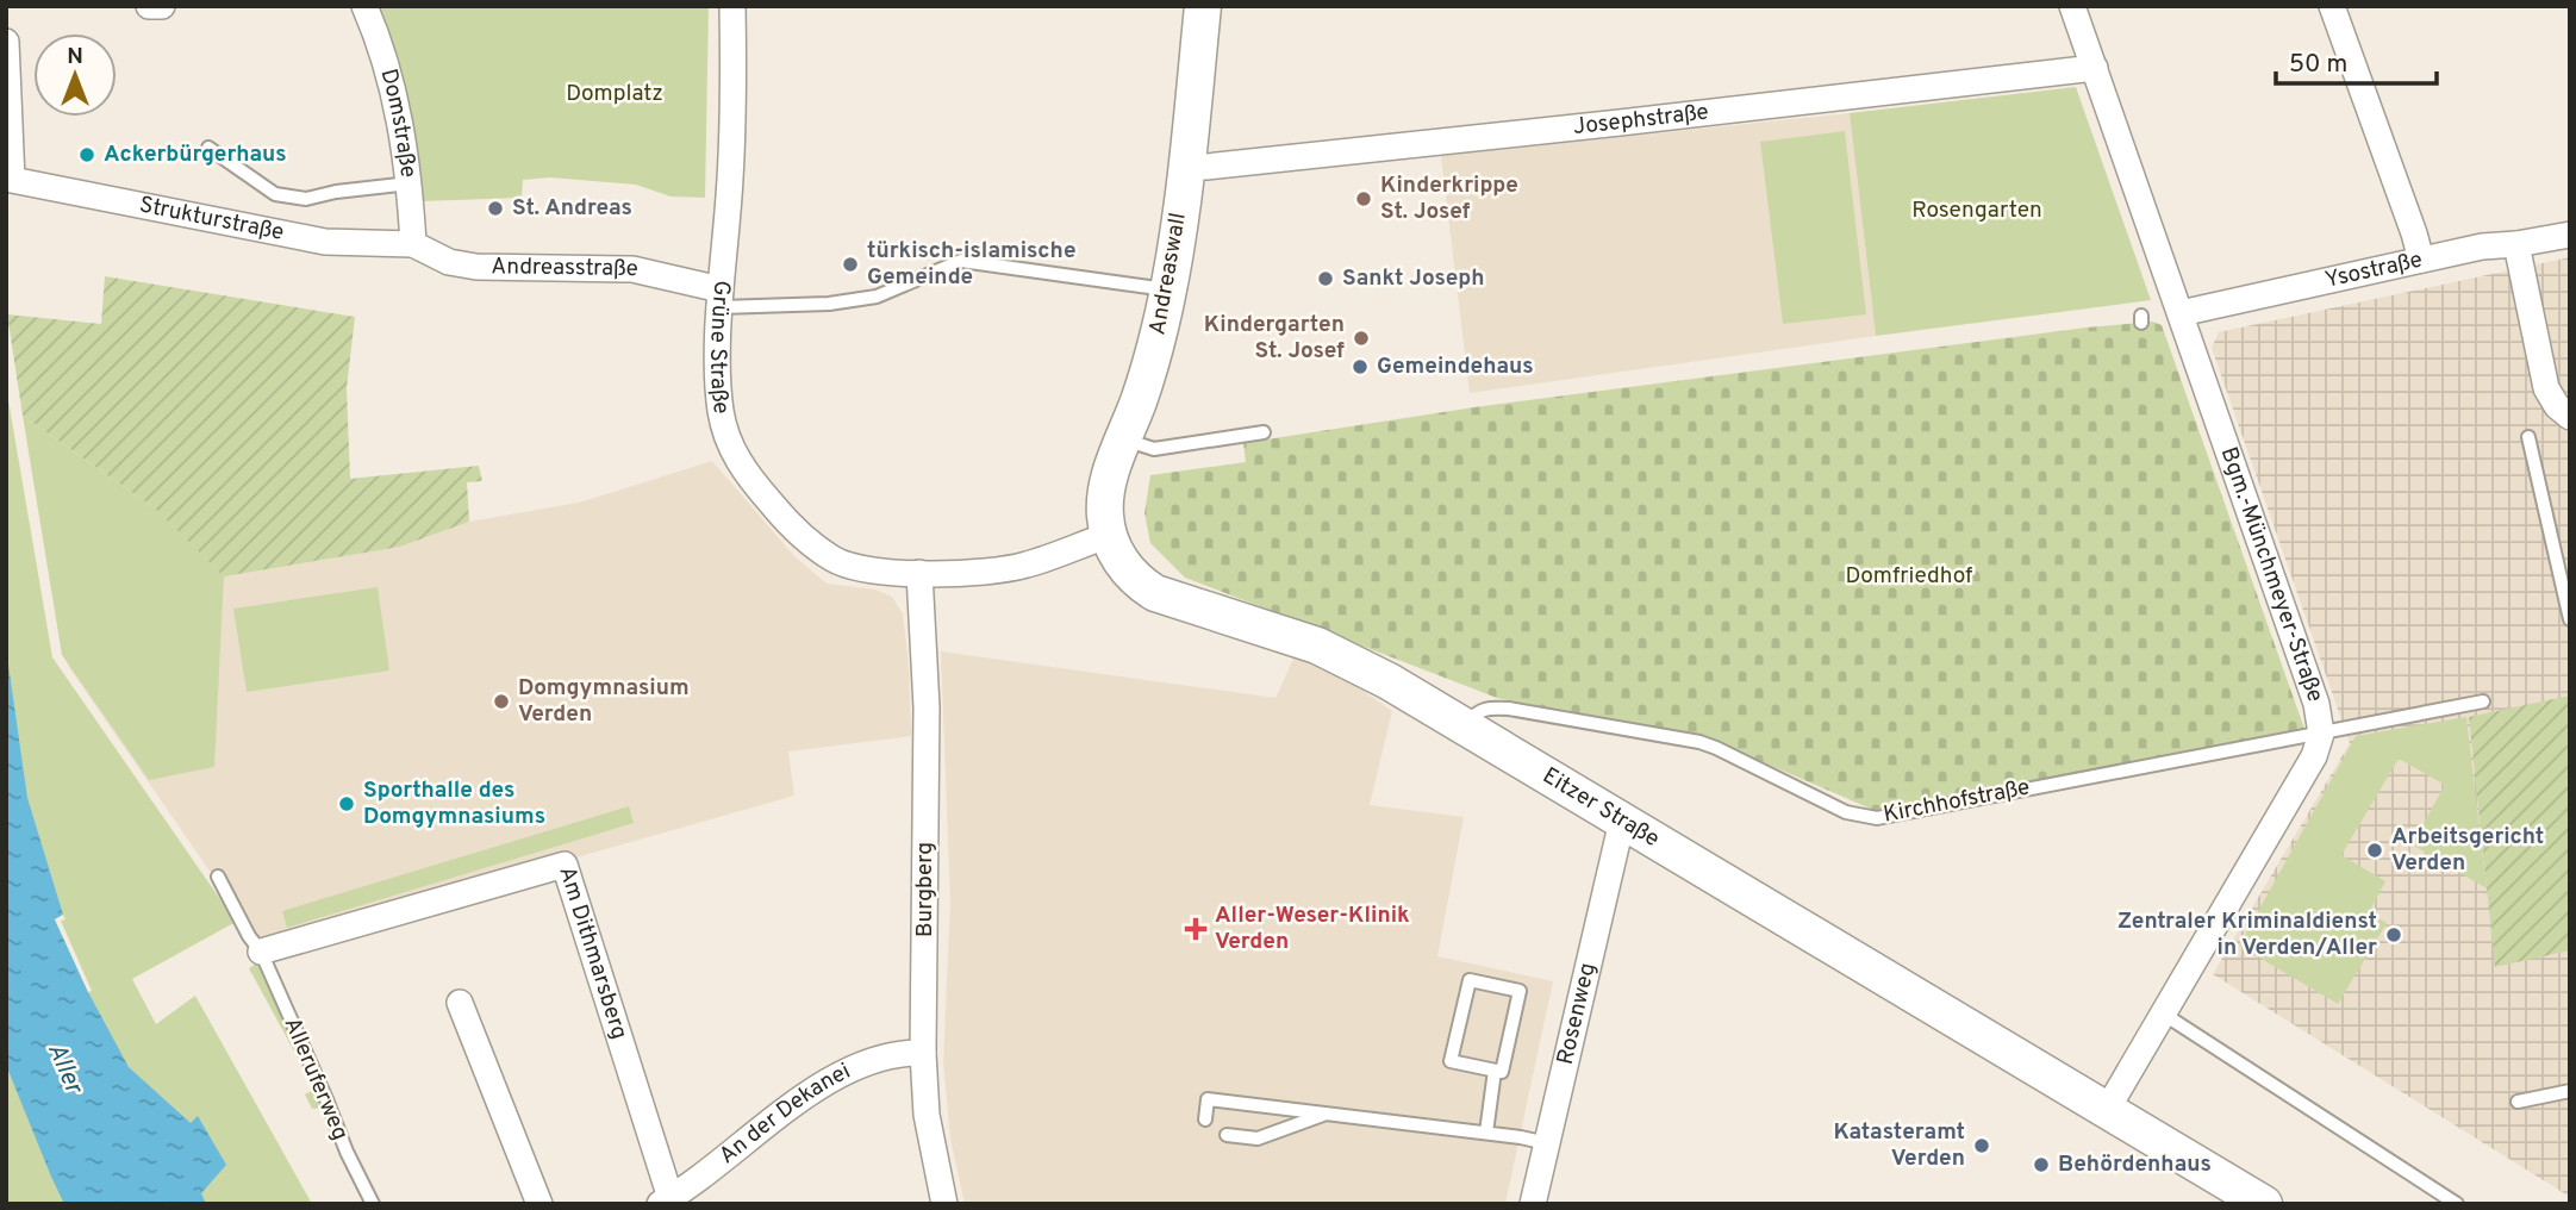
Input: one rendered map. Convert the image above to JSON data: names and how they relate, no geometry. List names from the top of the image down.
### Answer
{
  "streets": {
    "main road": ["Andreaswall", "Eitzer Straße"],
    "street": [
      "Josephstraße",
      "Domstraße",
      "Strukturstraße",
      "Andreasstraße",
      "Ysostraße",
      "Grüne Straße",
      "Bgm.-Münchmeyer-Straße",
      "Burgberg",
      "Am Dithmarsberg",
      "Rosenweg",
      "An der Dekanei"
    ],
    "lane": ["Kirchhofstraße", "Alleruferweg"]
  },
  "crossings": [
    ["Josephstraße", "Andreaswall"],
    ["Josephstraße", "Bgm.-Münchmeyer-Straße"],
    ["Domstraße", "Strukturstraße"],
    ["Domstraße", "Andreasstraße"],
    ["Strukturstraße", "Andreasstraße"],
    ["Andreasstraße", "Grüne Straße"],
    ["Ysostraße", "Bgm.-Münchmeyer-Straße"],
    ["Andreaswall", "Eitzer Straße"],
    ["Grüne Straße", "Burgberg"],
    ["Bgm.-Münchmeyer-Straße", "Kirchhofstraße"],
    ["Bgm.-Münchmeyer-Straße", "Eitzer Straße"],
    ["Kirchhofstraße", "Eitzer Straße"],
    ["Eitzer Straße", "Rosenweg"],
    ["Burgberg", "An der Dekanei"],
    ["Am Dithmarsberg", "Alleruferweg"],
    ["Am Dithmarsberg", "An der Dekanei"]
  ],
  "water": ["Aller"],
  "parks": ["Domplatz", "Rosengarten", "Domfriedhof"],
  "places": {
    "other": [
      "Ackerbürgerhaus",
      "Kinderkrippe St. Josef",
      "St. Andreas",
      "türkisch-islamische Gemeinde",
      "Sankt Joseph",
      "Kindergarten St. Josef",
      "Gemeindehaus",
      "Domgymnasium Verden",
      "Sporthalle des Domgymnasiums",
      "Arbeitsgericht Verden",
      "Zentraler Kriminaldienst in Verden/Aller",
      "Katasteramt Verden",
      "Behördenhaus"
    ],
    "health": ["Aller-Weser-Klinik Verden"]
  },
  "scale_bar": "50 m",
  "north": "top"
}
